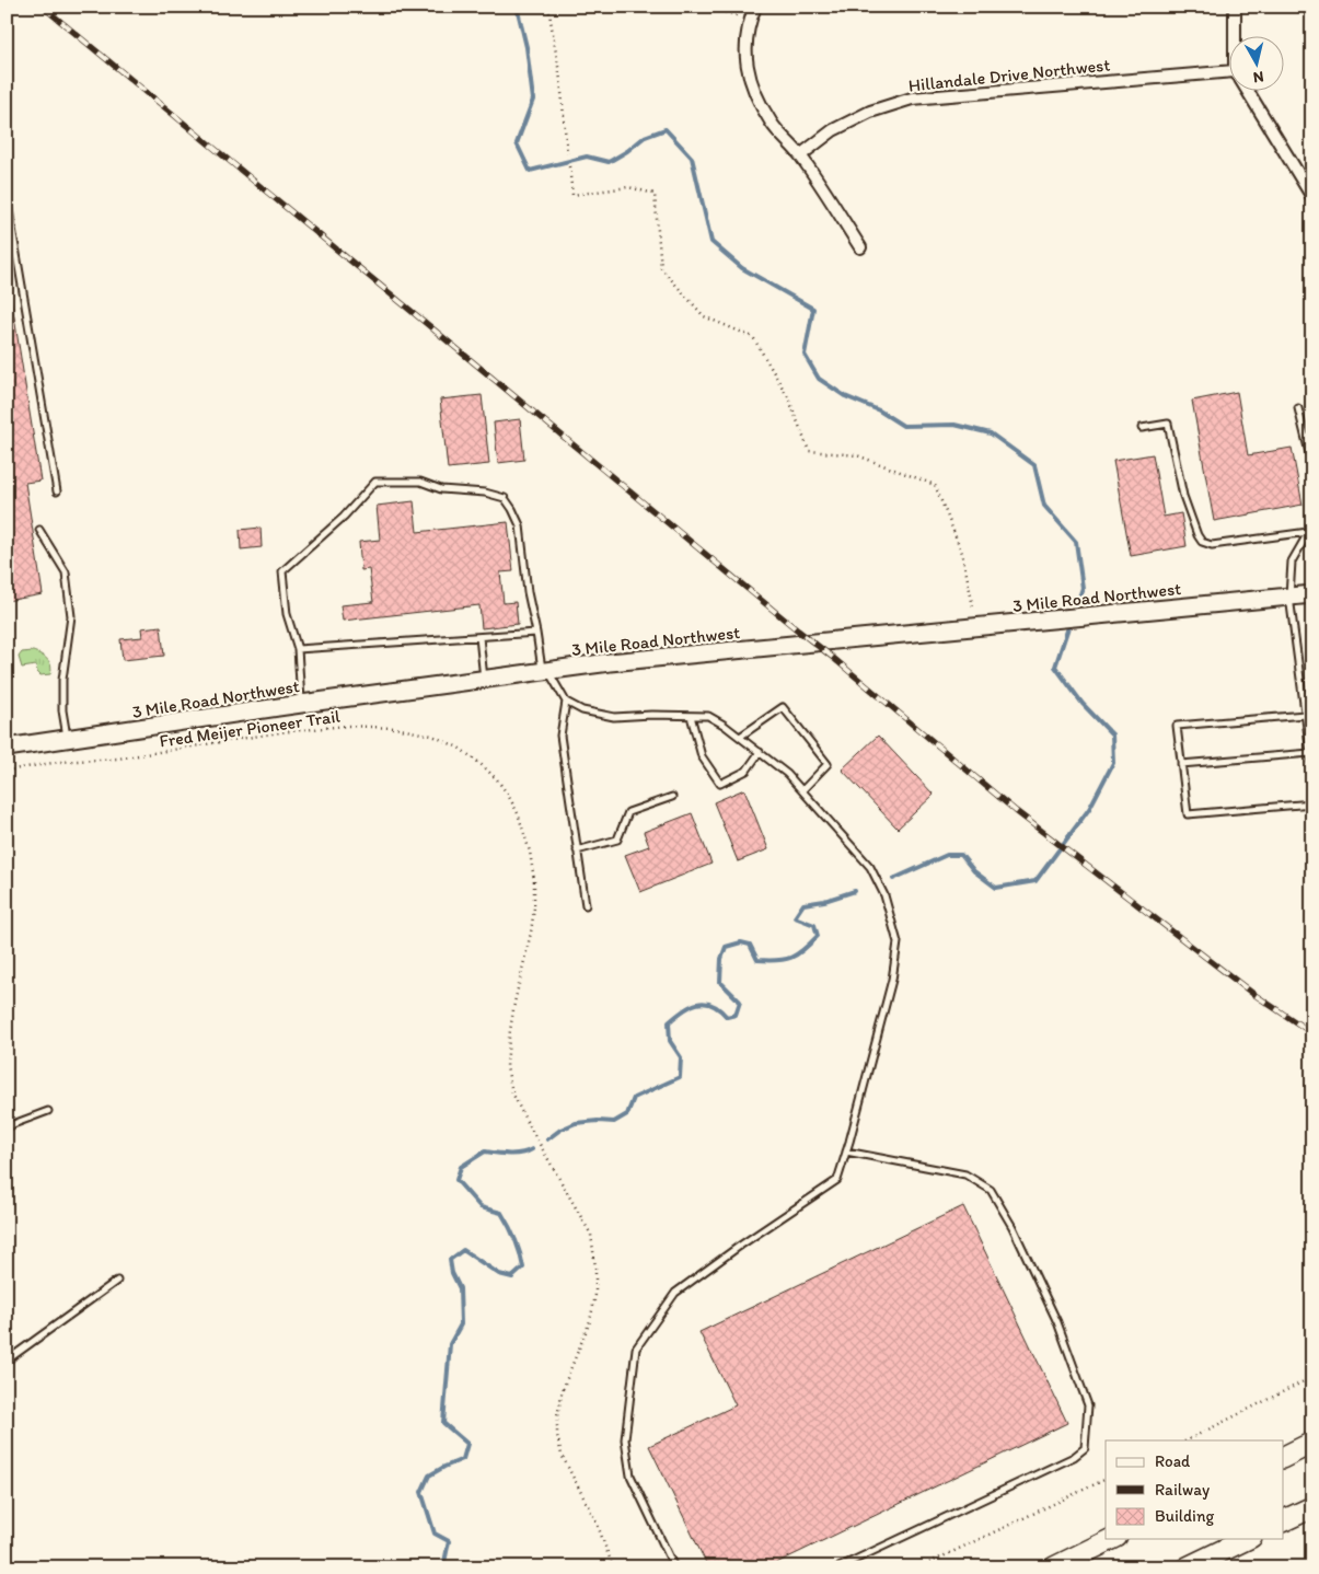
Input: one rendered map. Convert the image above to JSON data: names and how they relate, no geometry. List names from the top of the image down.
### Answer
{
  "streets": {
    "main road": ["3 Mile Road Northwest"],
    "street": ["Hillandale Drive Northwest"],
    "path": ["Fred Meijer Pioneer Trail"]
  },
  "legend": ["Road", "Railway", "Building"],
  "north": "bottom"
}
